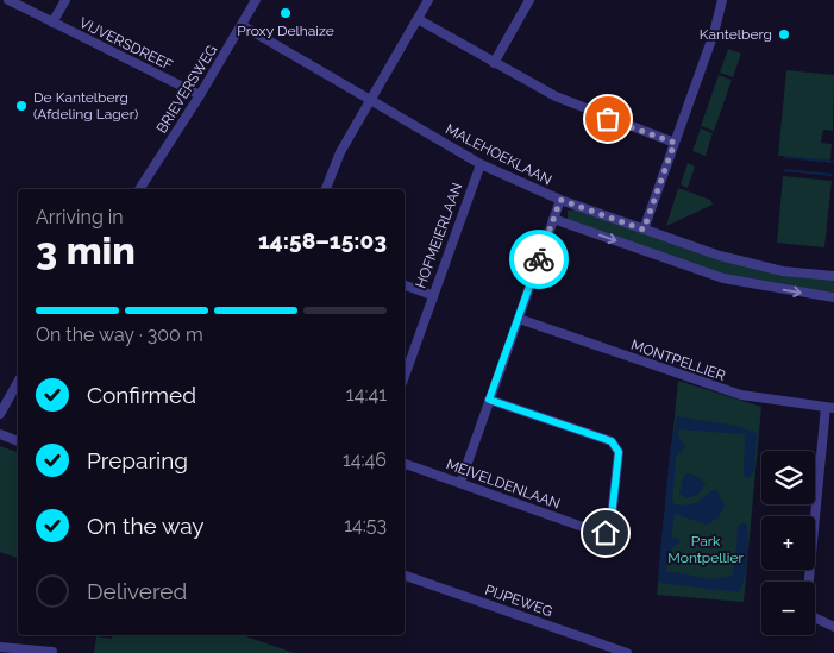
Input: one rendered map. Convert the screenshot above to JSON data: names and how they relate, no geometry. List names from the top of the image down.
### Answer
{
  "streets": {
    "street": [
      "VIJVERSDREEF",
      "BRIEVERSWEG",
      "MALEHOEKLAAN",
      "HOFMEIERLAAN",
      "MONTPELLIER",
      "MEIVELDENLAAN",
      "PIJPEWEG"
    ]
  },
  "crossings": [
    ["VIJVERSDREEF", "BRIEVERSWEG"],
    ["BRIEVERSWEG", "MALEHOEKLAAN"],
    ["MALEHOEKLAAN", "HOFMEIERLAAN"]
  ],
  "parks": ["Park Montpellier"],
  "places": ["Proxy Delhaize", "Kantelberg", "De Kantelberg (Afdeling Lager)"],
  "page": {
    "heading": ["3 min", "Arriving in", "14:58–15:03"],
    "bar": "On the way · 300 m",
    "list": [
      ["Confirmed", "14:41"],
      ["Preparing", "14:46"],
      ["On the way", "14:53"],
      "Delivered"
    ],
    "map_buttons": ["+", "−"]
  }
}
